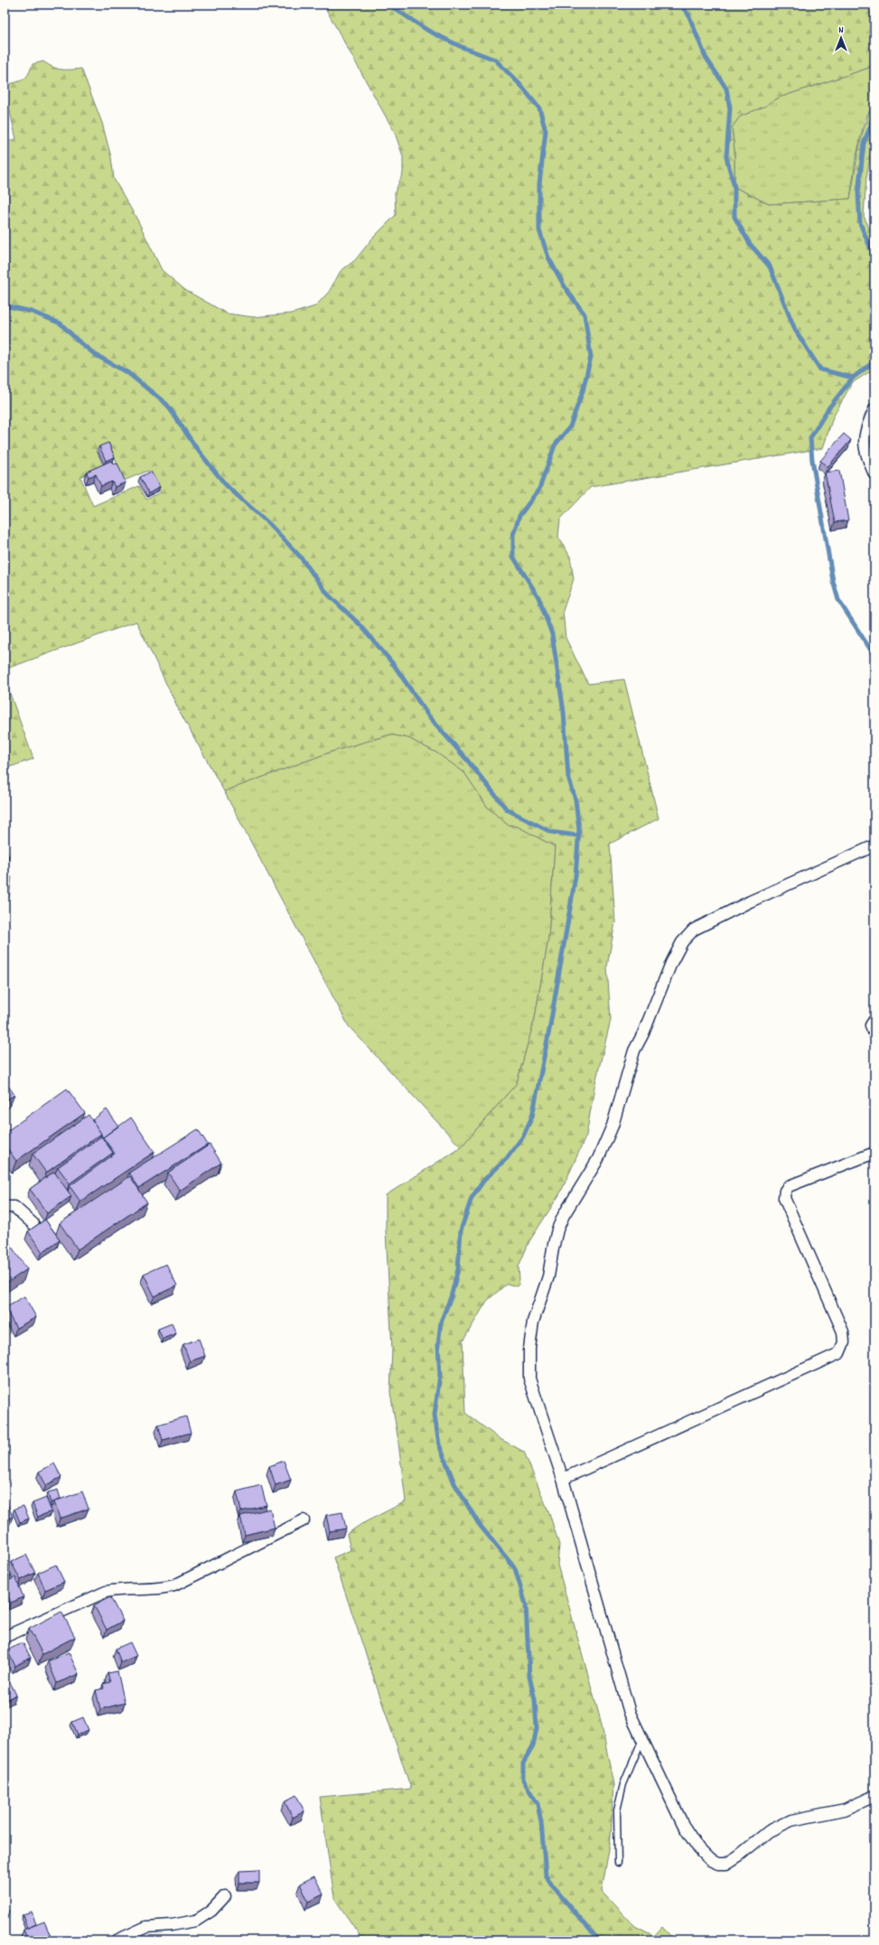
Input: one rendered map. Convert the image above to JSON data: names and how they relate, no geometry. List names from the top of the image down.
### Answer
{
  "north": "top"
}
